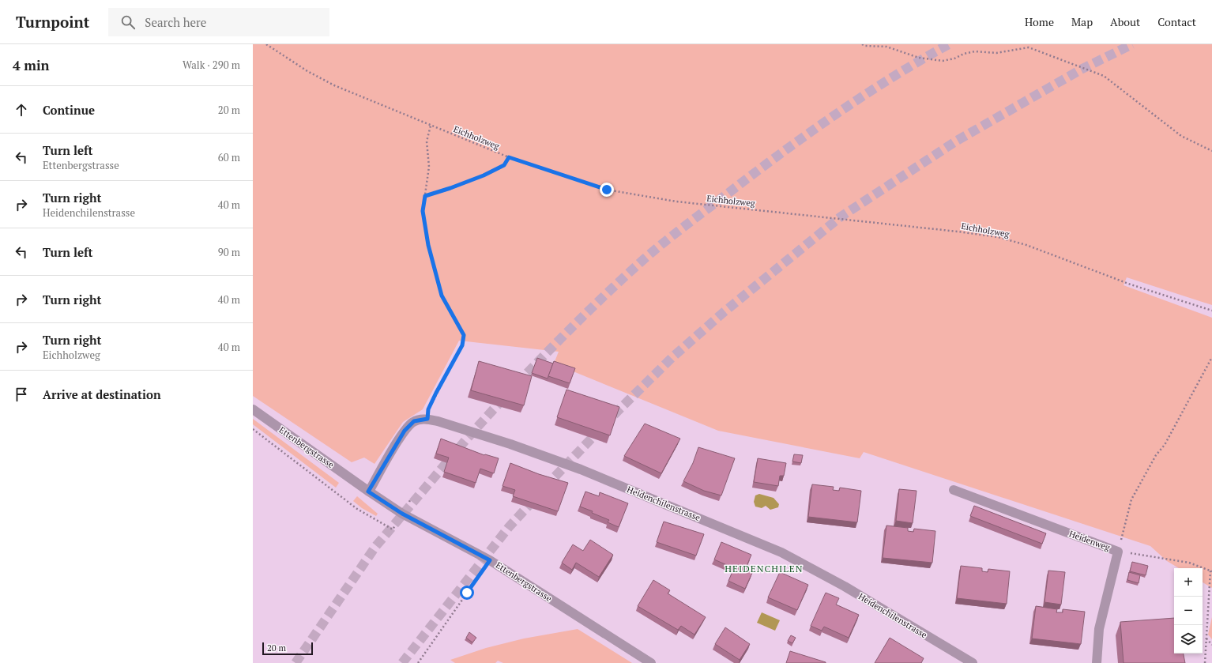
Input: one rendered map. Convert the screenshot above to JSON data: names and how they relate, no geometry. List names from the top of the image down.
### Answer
{
  "streets": {
    "street": ["Ettenbergstrasse", "Heidenchilenstrasse", "Heidenweg"],
    "path": ["Eichholzweg"]
  },
  "districts": ["HEIDENCHILEN"],
  "scale_bar": "20 m",
  "page": {
    "header": "Turnpoint",
    "search": "Search here",
    "nav": [
      "Home",
      "Map",
      "About",
      "Contact"
    ],
    "heading": ["4 min", "Walk · 290 m"],
    "list": [
      ["Continue", "20 m"],
      ["Turn left", "Ettenbergstrasse", "60 m"],
      ["Turn right", "Heidenchilenstrasse", "40 m"],
      ["Turn left", "90 m"],
      ["Turn right", "40 m"],
      ["Turn right", "Eichholzweg", "40 m"],
      "Arrive at destination"
    ],
    "map_buttons": ["+", "−"],
    "scale": "20 m"
  }
}
